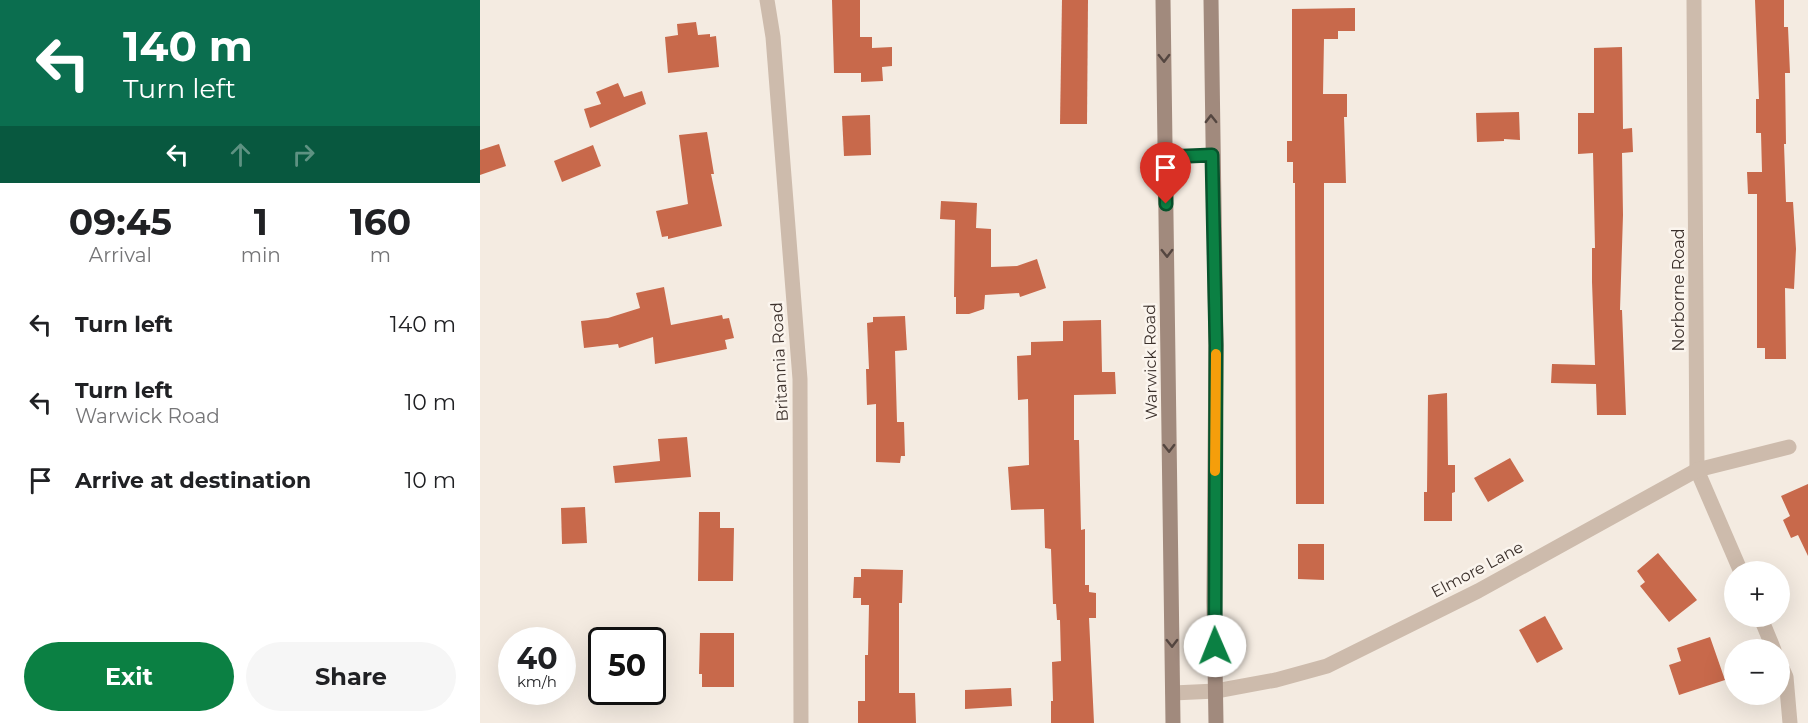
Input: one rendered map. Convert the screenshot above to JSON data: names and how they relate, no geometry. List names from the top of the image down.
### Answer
{
  "streets": {
    "main road": ["Warwick Road"],
    "street": ["Norborne Road", "Britannia Road", "Elmore Lane"]
  },
  "crossings": [
    ["Norborne Road", "Elmore Lane"],
    ["Warwick Road", "Elmore Lane"]
  ],
  "page": {
    "turn": ["140 m", "Turn left"],
    "eta": [
      "09:45",
      "Arrival",
      "1",
      "min",
      "160",
      "m"
    ],
    "list": [
      {
        "name": "Turn left",
        "value": "140 m"
      },
      {
        "name": "Turn left",
        "note": "Warwick Road",
        "value": "10 m"
      },
      {
        "name": "Arrive at destination",
        "value": "10 m"
      }
    ],
    "map_buttons": ["+", "−"],
    "speed": "40 km/h",
    "limit": "50",
    "buttons": ["Exit", "Share"]
  }
}
